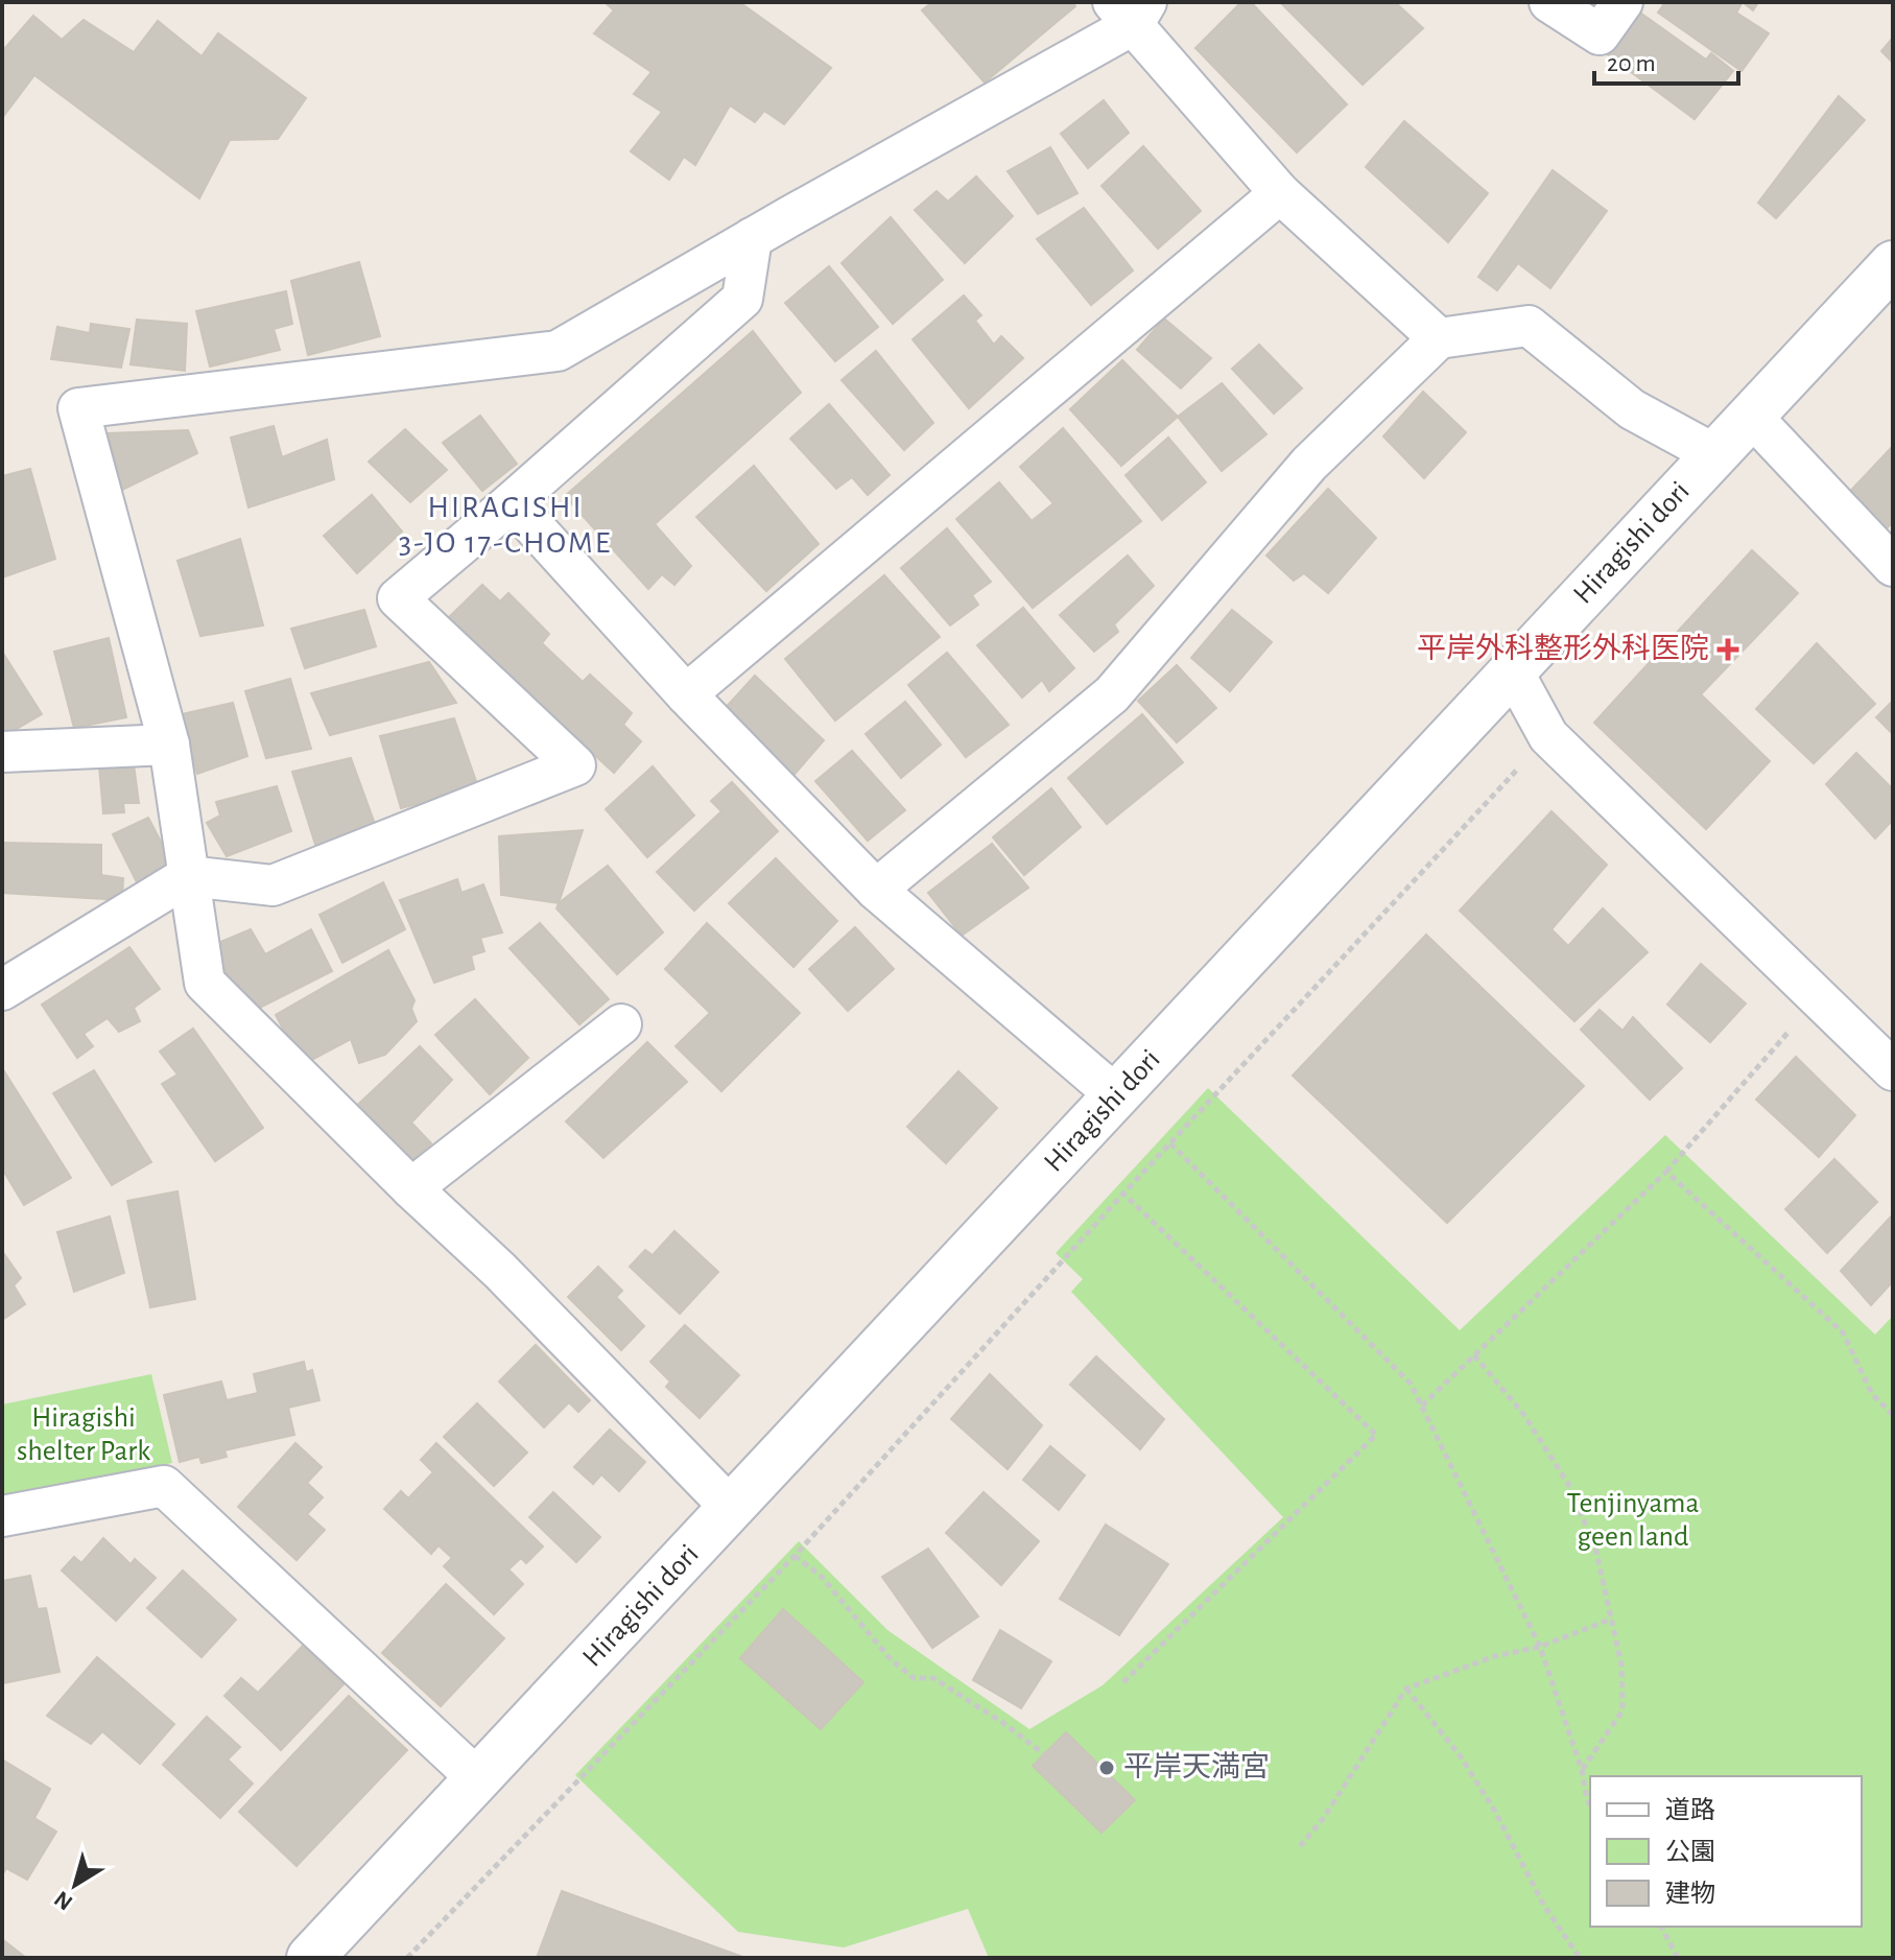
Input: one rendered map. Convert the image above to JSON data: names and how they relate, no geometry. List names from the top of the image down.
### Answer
{
  "streets": {
    "street": ["Hiragishi dori"]
  },
  "districts": ["HIRAGISHI 3-JO 17-CHOME"],
  "parks": ["Hiragishi shelter Park", "Tenjinyama geen land"],
  "places": {
    "health": ["平岸外科整形外科医院"],
    "other": ["平岸天満宮"]
  },
  "legend": ["道路", "公園", "建物"],
  "scale_bar": "20 m",
  "north": "bottom left"
}
